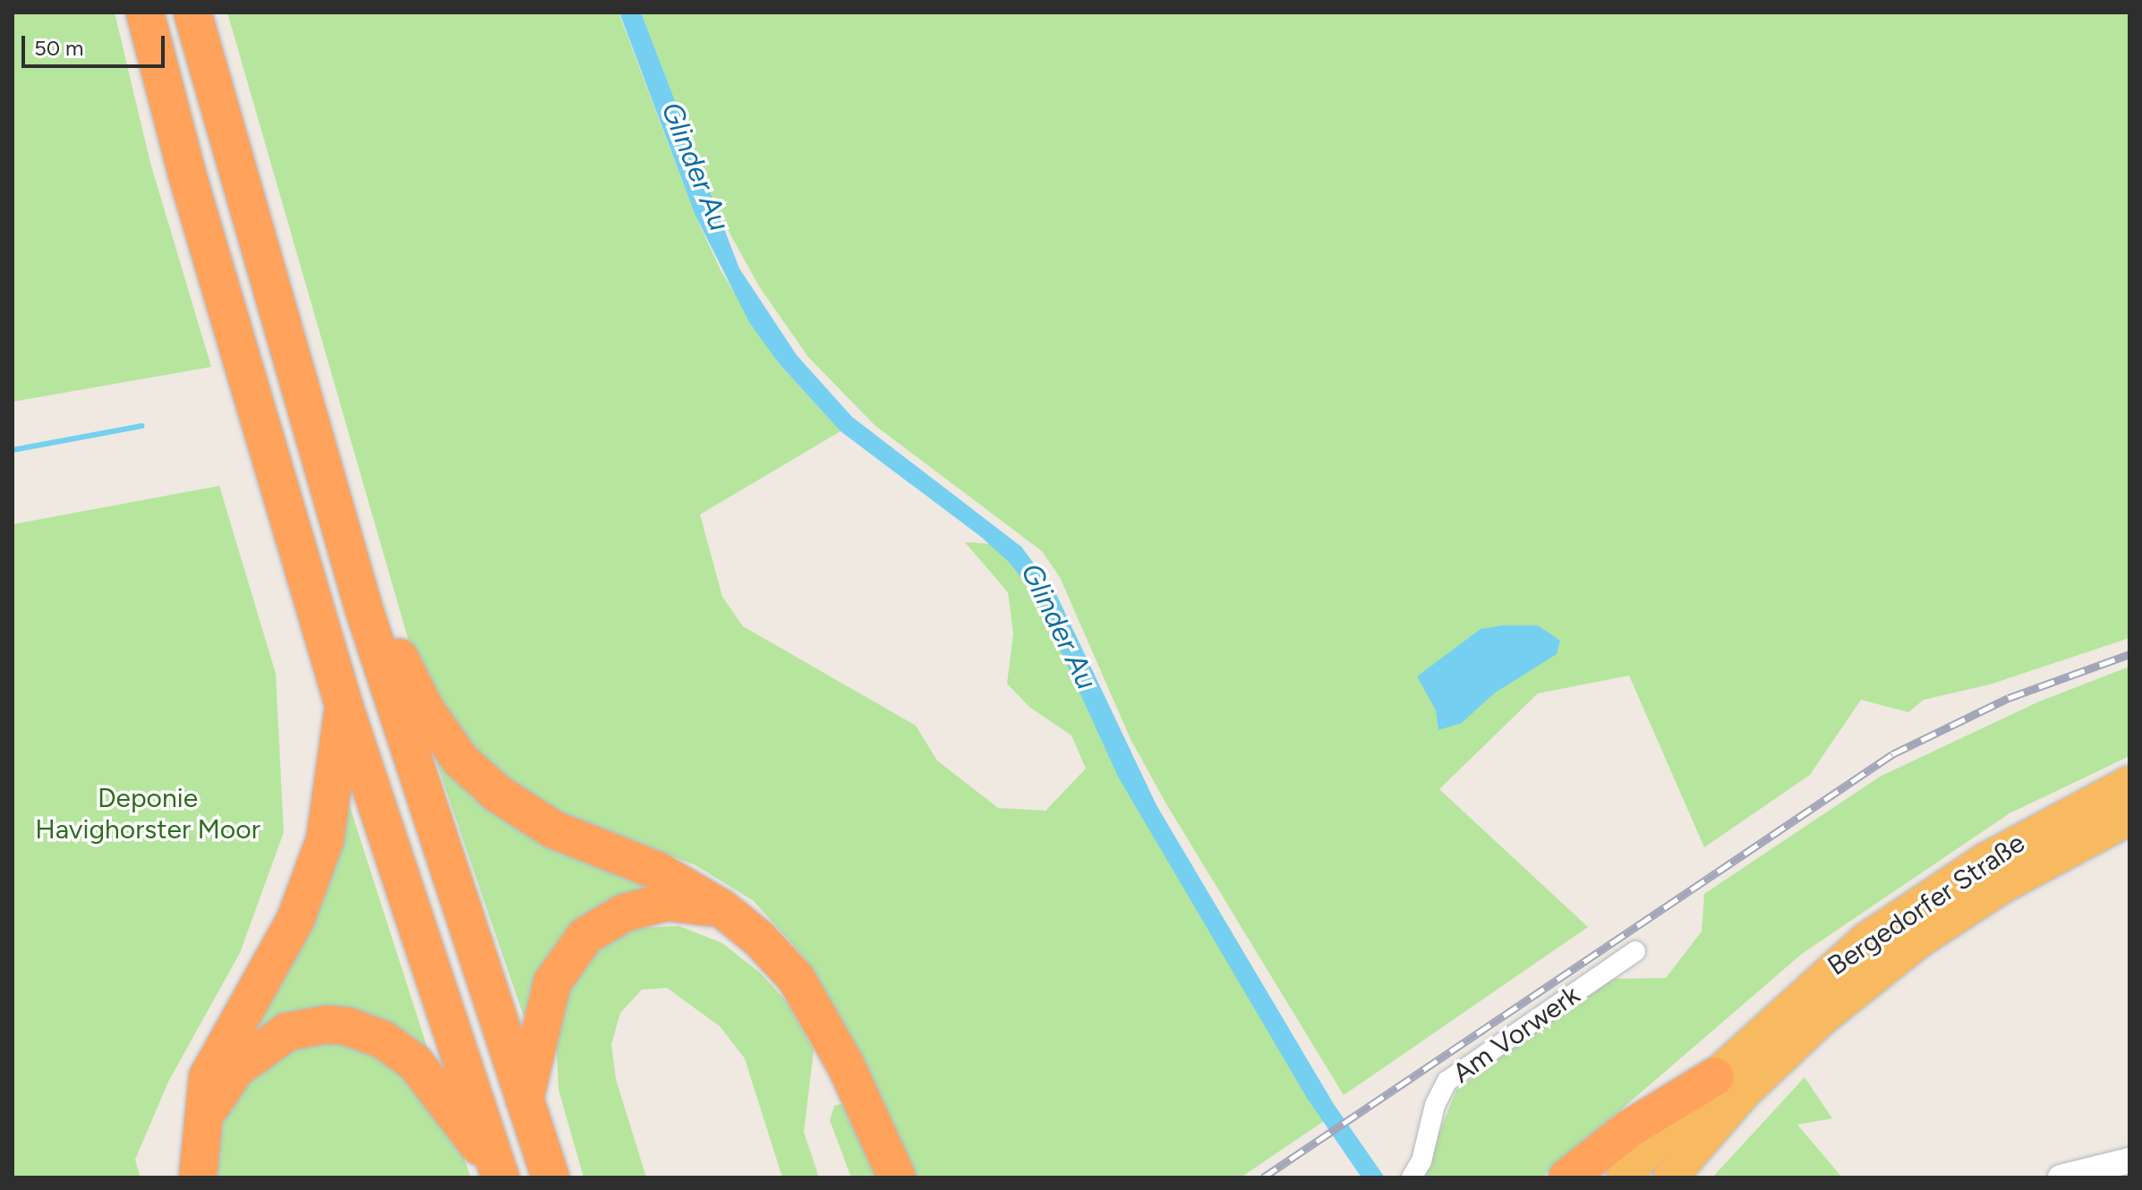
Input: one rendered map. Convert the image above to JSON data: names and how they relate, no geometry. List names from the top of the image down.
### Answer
{
  "streets": {
    "highway": ["Bergedorfer Straße"],
    "street": ["Am Vorwerk"]
  },
  "water": ["Glinder Au"],
  "parks": ["Deponie Havighorster Moor"],
  "scale_bar": "50 m"
}
